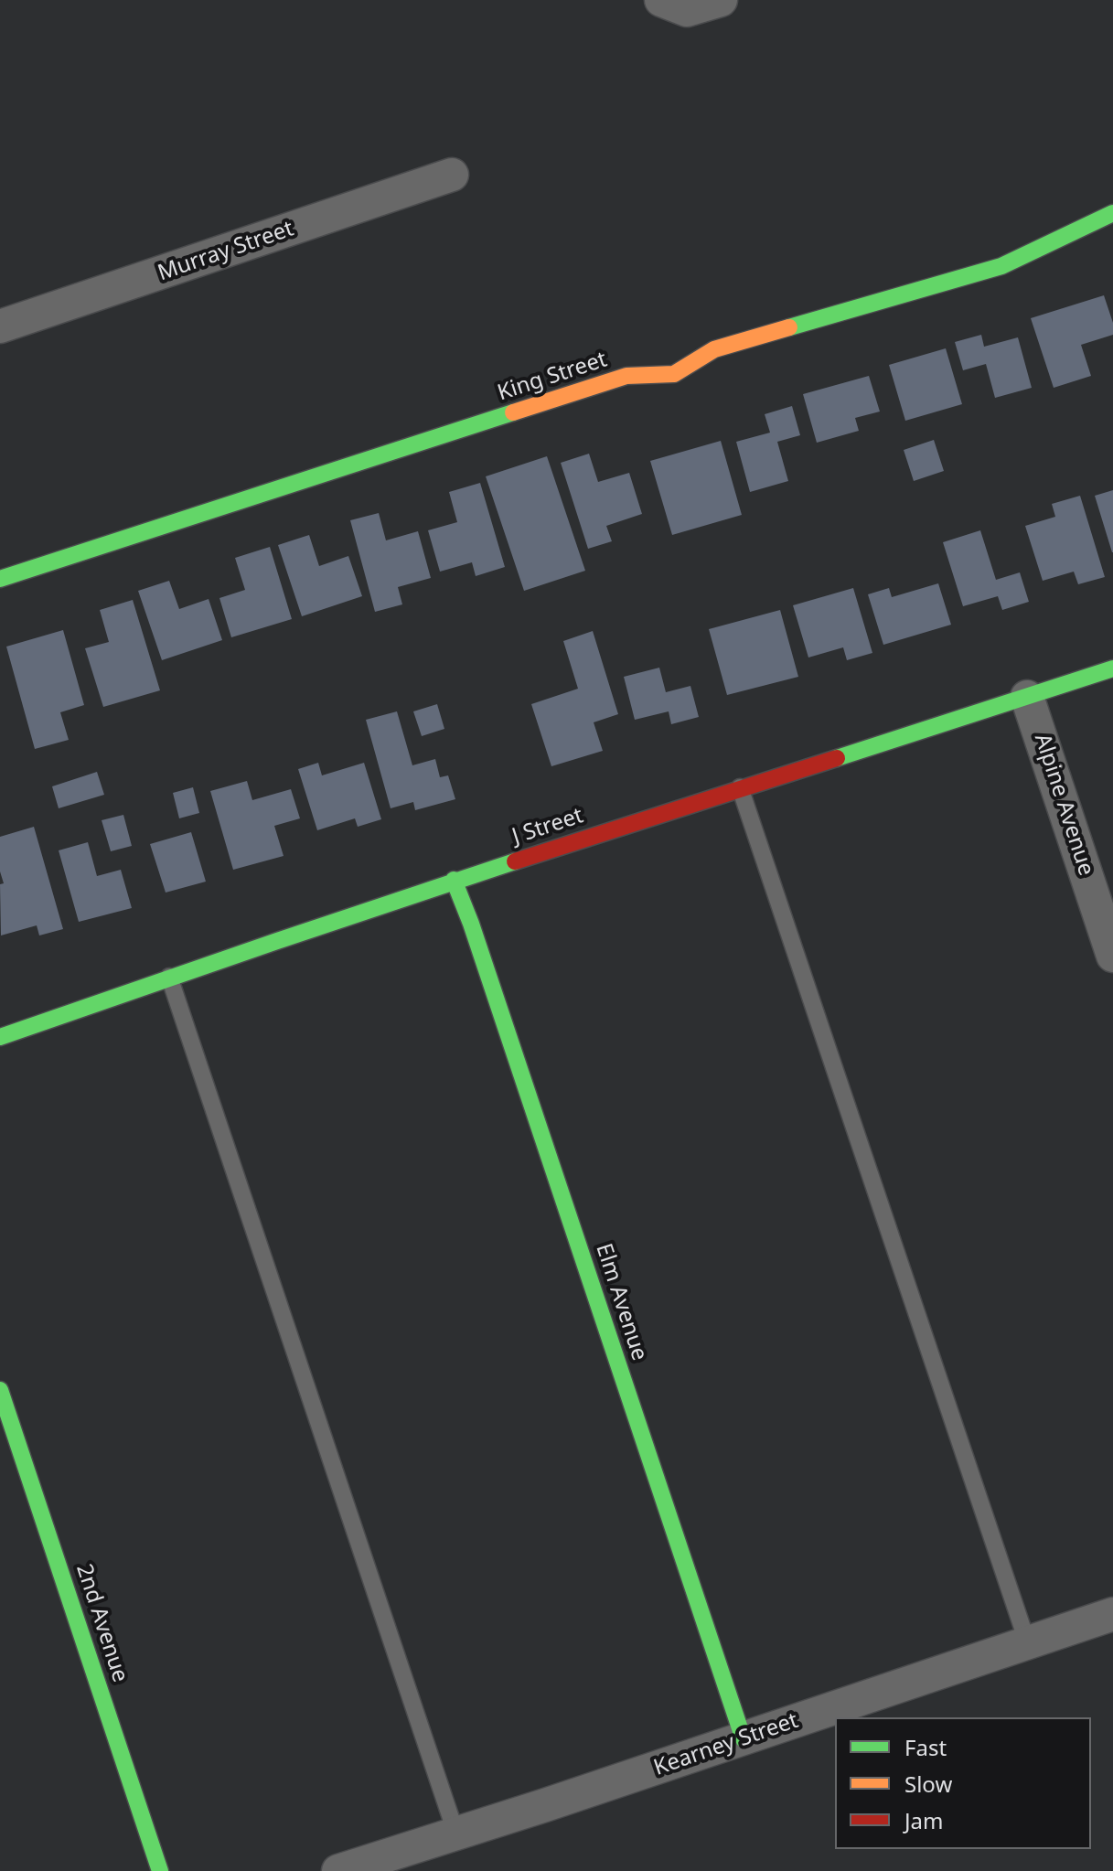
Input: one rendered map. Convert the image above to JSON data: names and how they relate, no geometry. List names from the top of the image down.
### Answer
{
  "streets": {
    "street": [
      "Murray Street",
      "King Street",
      "Alpine Avenue",
      "J Street",
      "Elm Avenue",
      "2nd Avenue",
      "Kearney Street"
    ]
  },
  "crossings": [
    ["Alpine Avenue", "J Street"],
    ["J Street", "Elm Avenue"],
    ["Elm Avenue", "Kearney Street"]
  ],
  "legend": ["Fast", "Slow", "Jam"]
}
